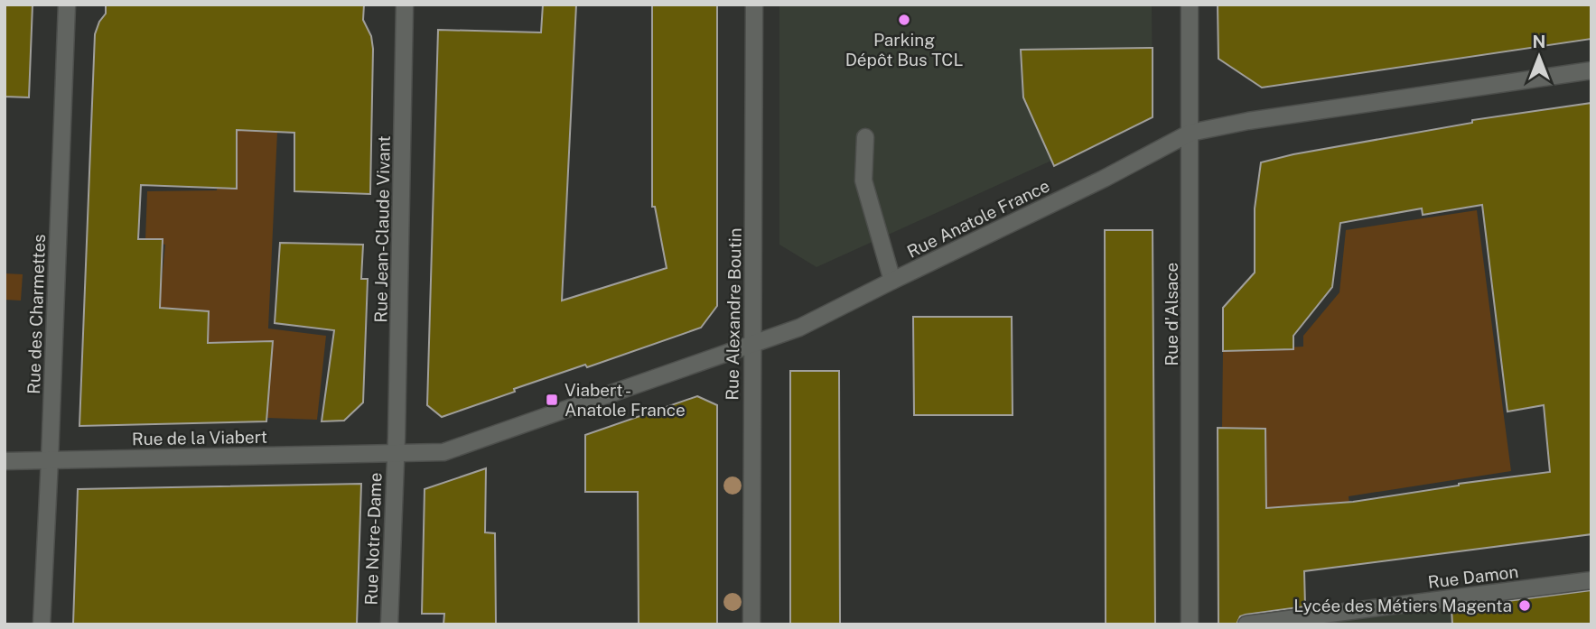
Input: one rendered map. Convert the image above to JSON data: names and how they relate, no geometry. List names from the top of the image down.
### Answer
{
  "streets": {
    "street": [
      "Rue Anatole France",
      "Rue Jean-Claude Vivant",
      "Rue des Charmettes",
      "Rue Alexandre Boutin",
      "Rue d'Alsace",
      "Rue de la Viabert",
      "Rue Notre-Dame",
      "Rue Damon"
    ]
  },
  "crossings": [
    ["Rue Anatole France", "Rue Jean-Claude Vivant"],
    ["Rue Anatole France", "Rue Alexandre Boutin"],
    ["Rue Anatole France", "Rue d'Alsace"],
    ["Rue Anatole France", "Rue de la Viabert"],
    ["Rue Anatole France", "Rue Notre-Dame"],
    ["Rue Jean-Claude Vivant", "Rue de la Viabert"],
    ["Rue Jean-Claude Vivant", "Rue Notre-Dame"],
    ["Rue des Charmettes", "Rue de la Viabert"],
    ["Rue de la Viabert", "Rue Notre-Dame"]
  ],
  "places": {
    "other": ["Parking Dépôt Bus TCL", "Lycée des Métiers Magenta"],
    "transit": ["Viabert - Anatole France"]
  },
  "north": "top"
}
